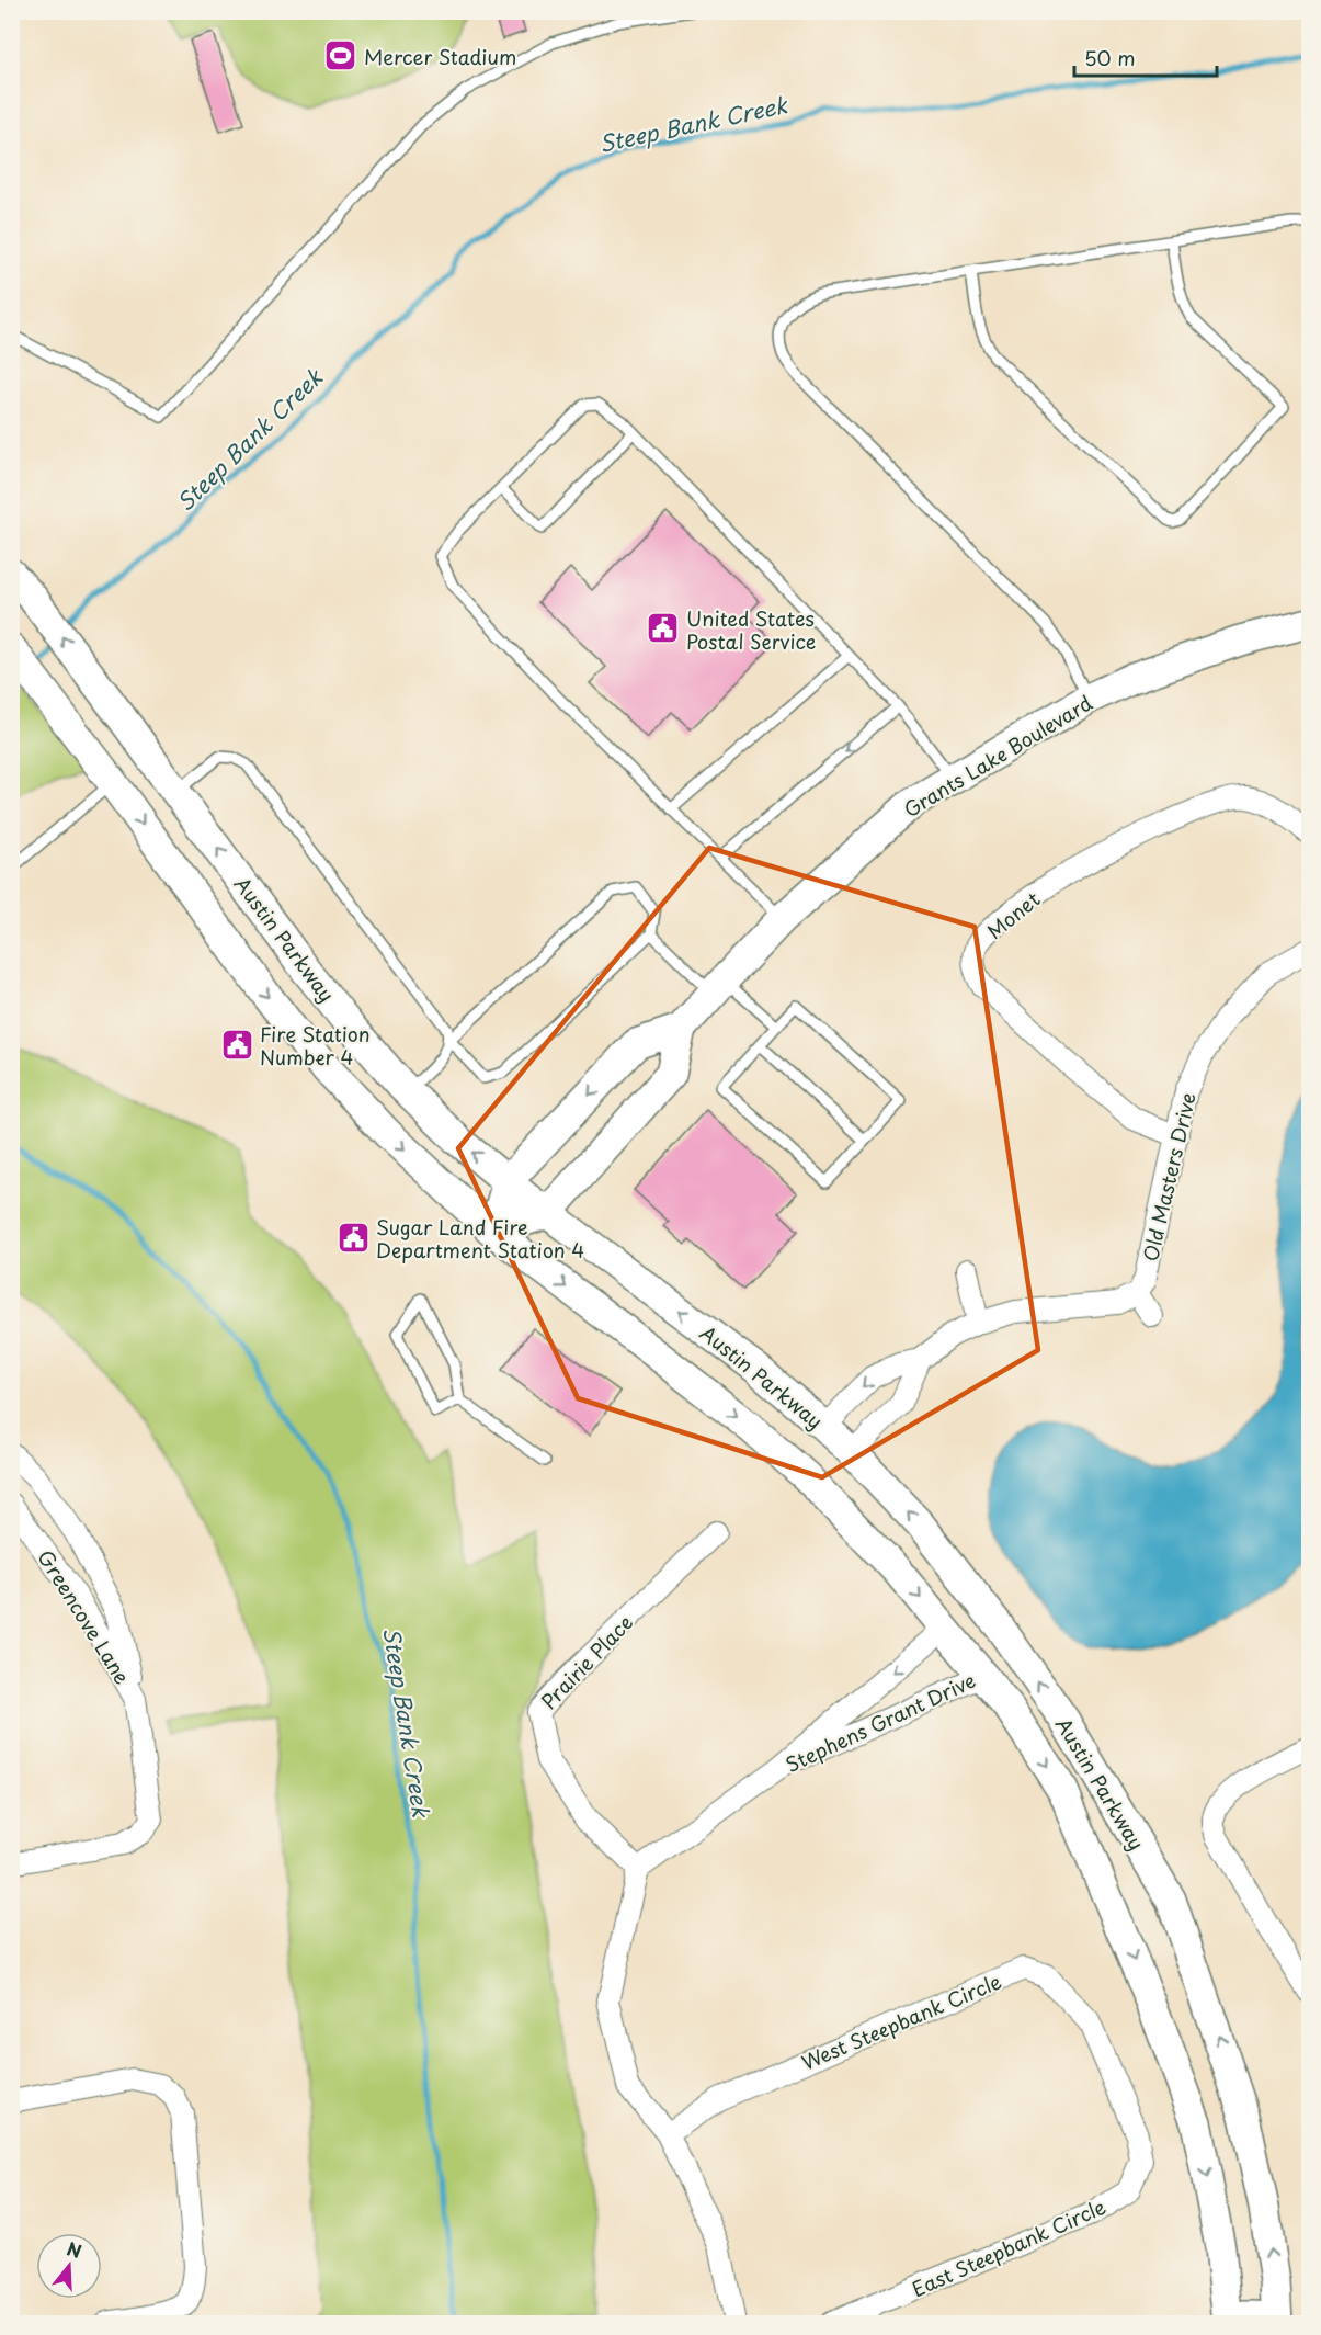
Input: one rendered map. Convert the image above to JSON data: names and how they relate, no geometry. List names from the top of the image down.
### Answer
{
  "streets": {
    "main road": ["Grants Lake Boulevard", "Austin Parkway"],
    "street": [
      "Monet",
      "Old Masters Drive",
      "Greencove Lane",
      "Prairie Place",
      "Stephens Grant Drive",
      "West Steepbank Circle",
      "East Steepbank Circle"
    ]
  },
  "crossings": [
    ["Grants Lake Boulevard", "Austin Parkway"],
    ["Monet", "Old Masters Drive"],
    ["Austin Parkway", "Stephens Grant Drive"],
    ["Prairie Place", "Stephens Grant Drive"],
    ["West Steepbank Circle", "East Steepbank Circle"]
  ],
  "water": ["Steep Bank Creek"],
  "places": {
    "sports": ["Mercer Stadium"],
    "public building": ["United States Postal Service", "Fire Station Number 4", "Sugar Land Fire Department Station 4"]
  },
  "scale_bar": "50 m",
  "north": "top"
}
